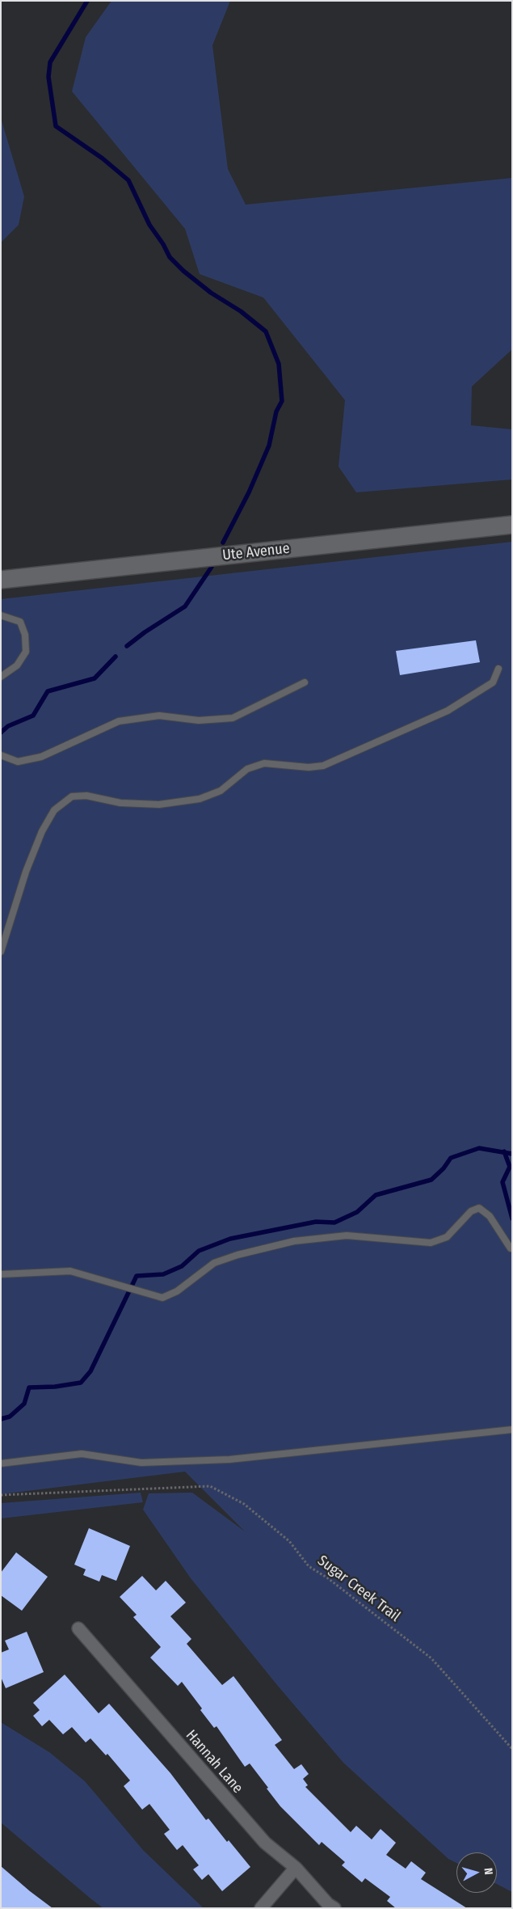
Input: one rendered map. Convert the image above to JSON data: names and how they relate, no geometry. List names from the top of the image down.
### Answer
{
  "streets": {
    "main road": ["Ute Avenue"],
    "street": ["Hannah Lane"],
    "path": ["Sugar Creek Trail"]
  },
  "north": "right"
}
